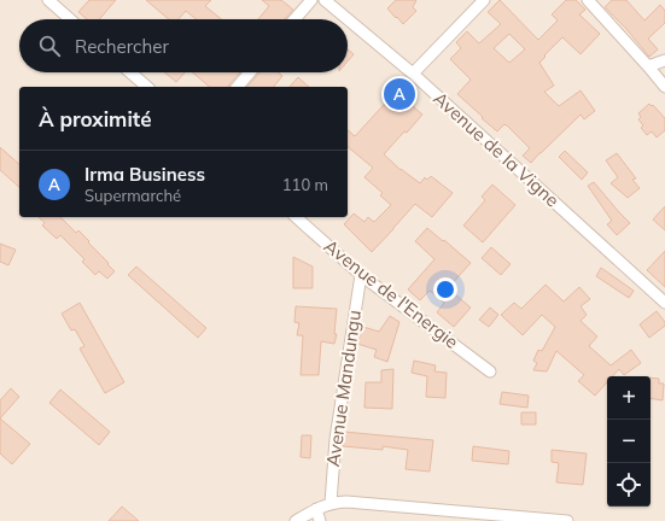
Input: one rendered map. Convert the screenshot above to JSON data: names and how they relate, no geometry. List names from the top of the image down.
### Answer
{
  "streets": {
    "street": ["Avenue de la Vigne", "Avenue de l'Energie", "Avenue Mandungu"]
  },
  "crossings": [
    ["Avenue de l'Energie", "Avenue Mandungu"]
  ],
  "page": {
    "search": "Rechercher",
    "pins": "A",
    "heading": "À proximité",
    "list": [
      {
        "mark": "A",
        "name": "Irma Business",
        "note": "Supermarché",
        "value": "110 m"
      }
    ],
    "map_buttons": ["+", "−"]
  }
}
